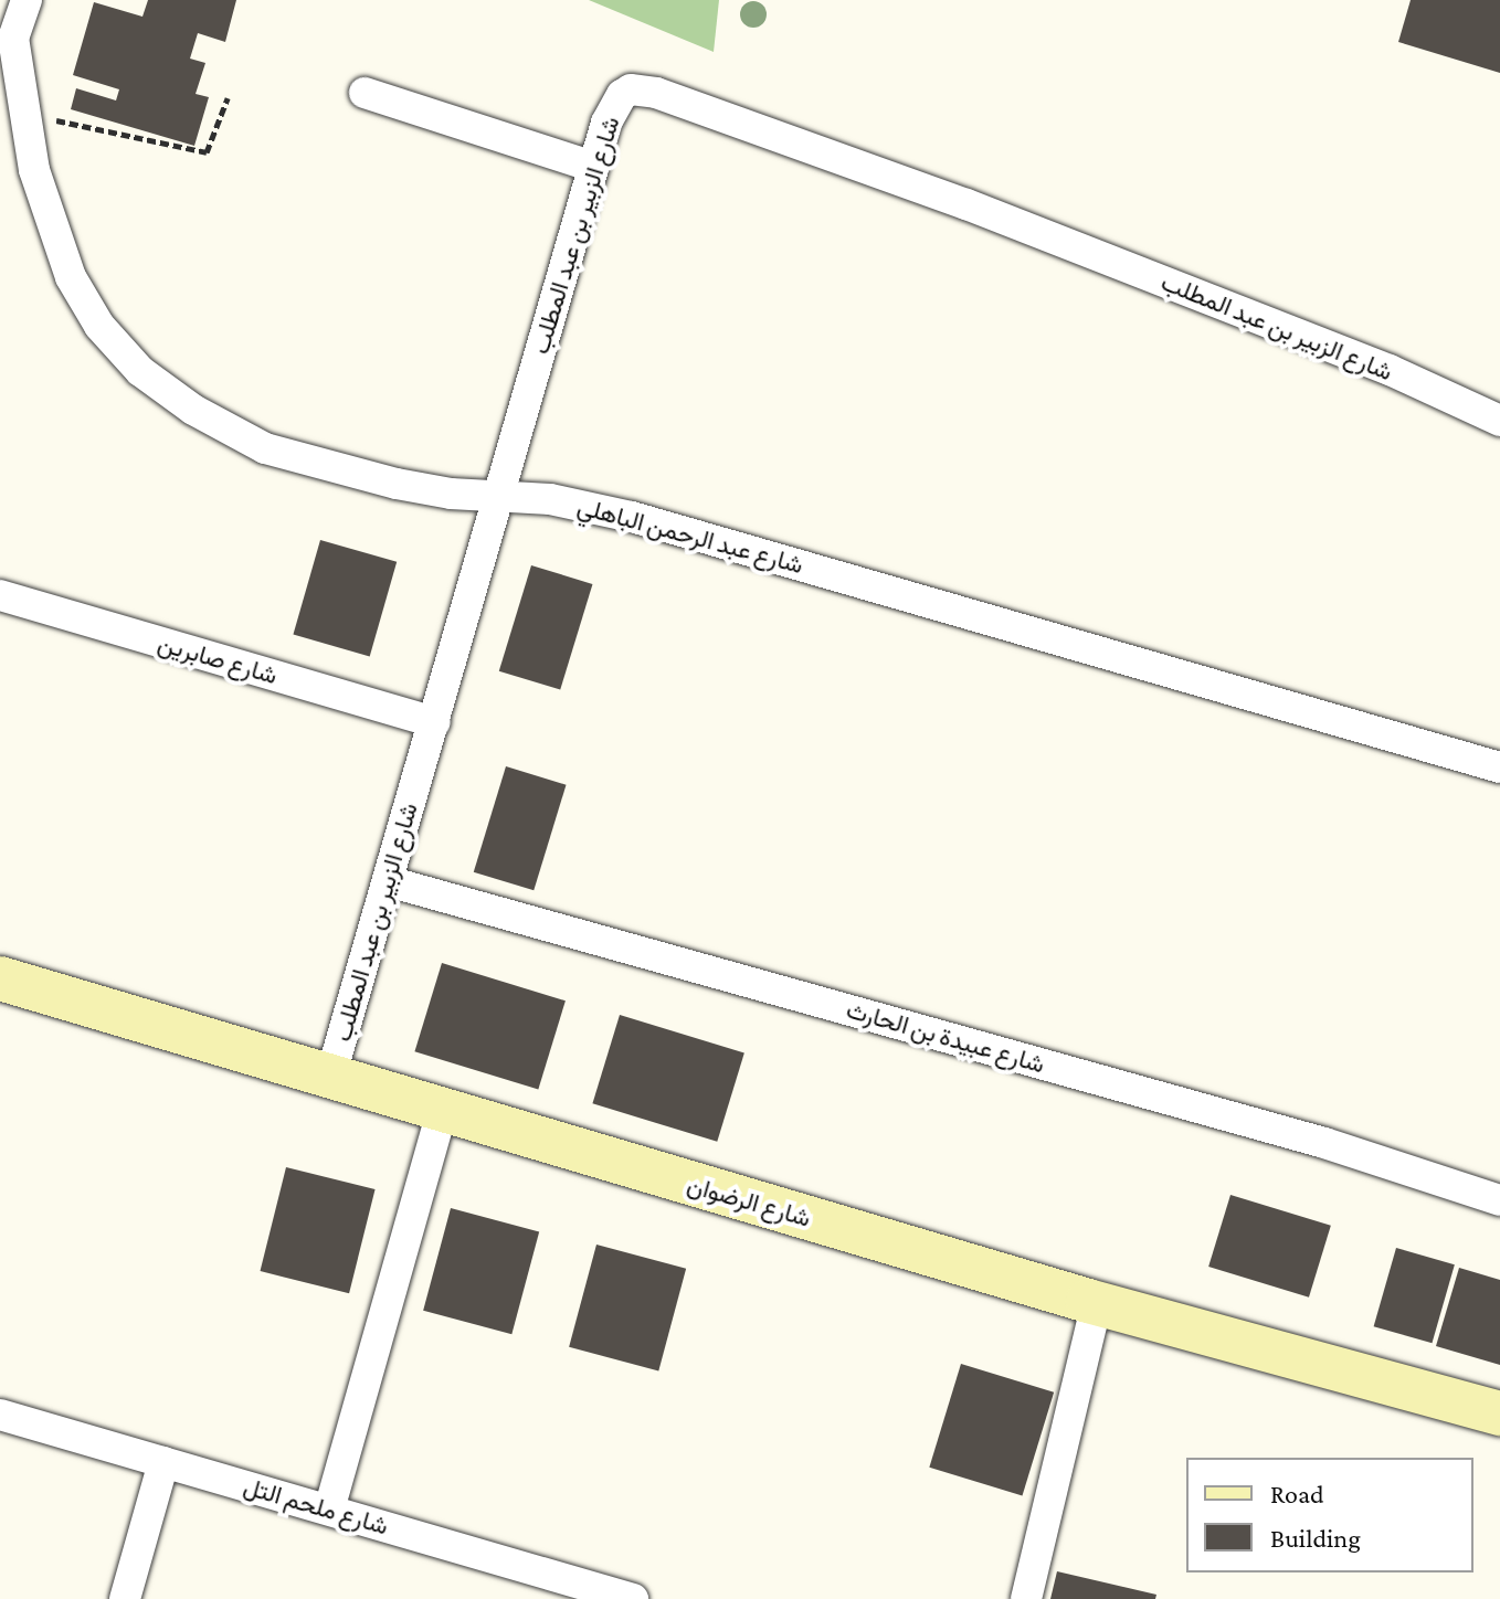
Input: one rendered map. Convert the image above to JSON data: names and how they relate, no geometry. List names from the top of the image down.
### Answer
{
  "streets": {
    "main road": ["شارع الرضوان"],
    "street": [
      "شارع الزبير بن عبد المطلب",
      "شارع عبد الرحمن الباهلي",
      "شارع صابرين",
      "شارع عبيدة بن الحارث",
      "شارع ملحم التل"
    ]
  },
  "crossings": [
    ["شارع الزبير بن عبد المطلب", "شارع عبد الرحمن الباهلي"],
    ["شارع الزبير بن عبد المطلب", "شارع صابرين"],
    ["شارع الزبير بن عبد المطلب", "شارع عبيدة بن الحارث"],
    ["شارع الزبير بن عبد المطلب", "شارع الرضوان"]
  ],
  "legend": ["Road", "Building"]
}
